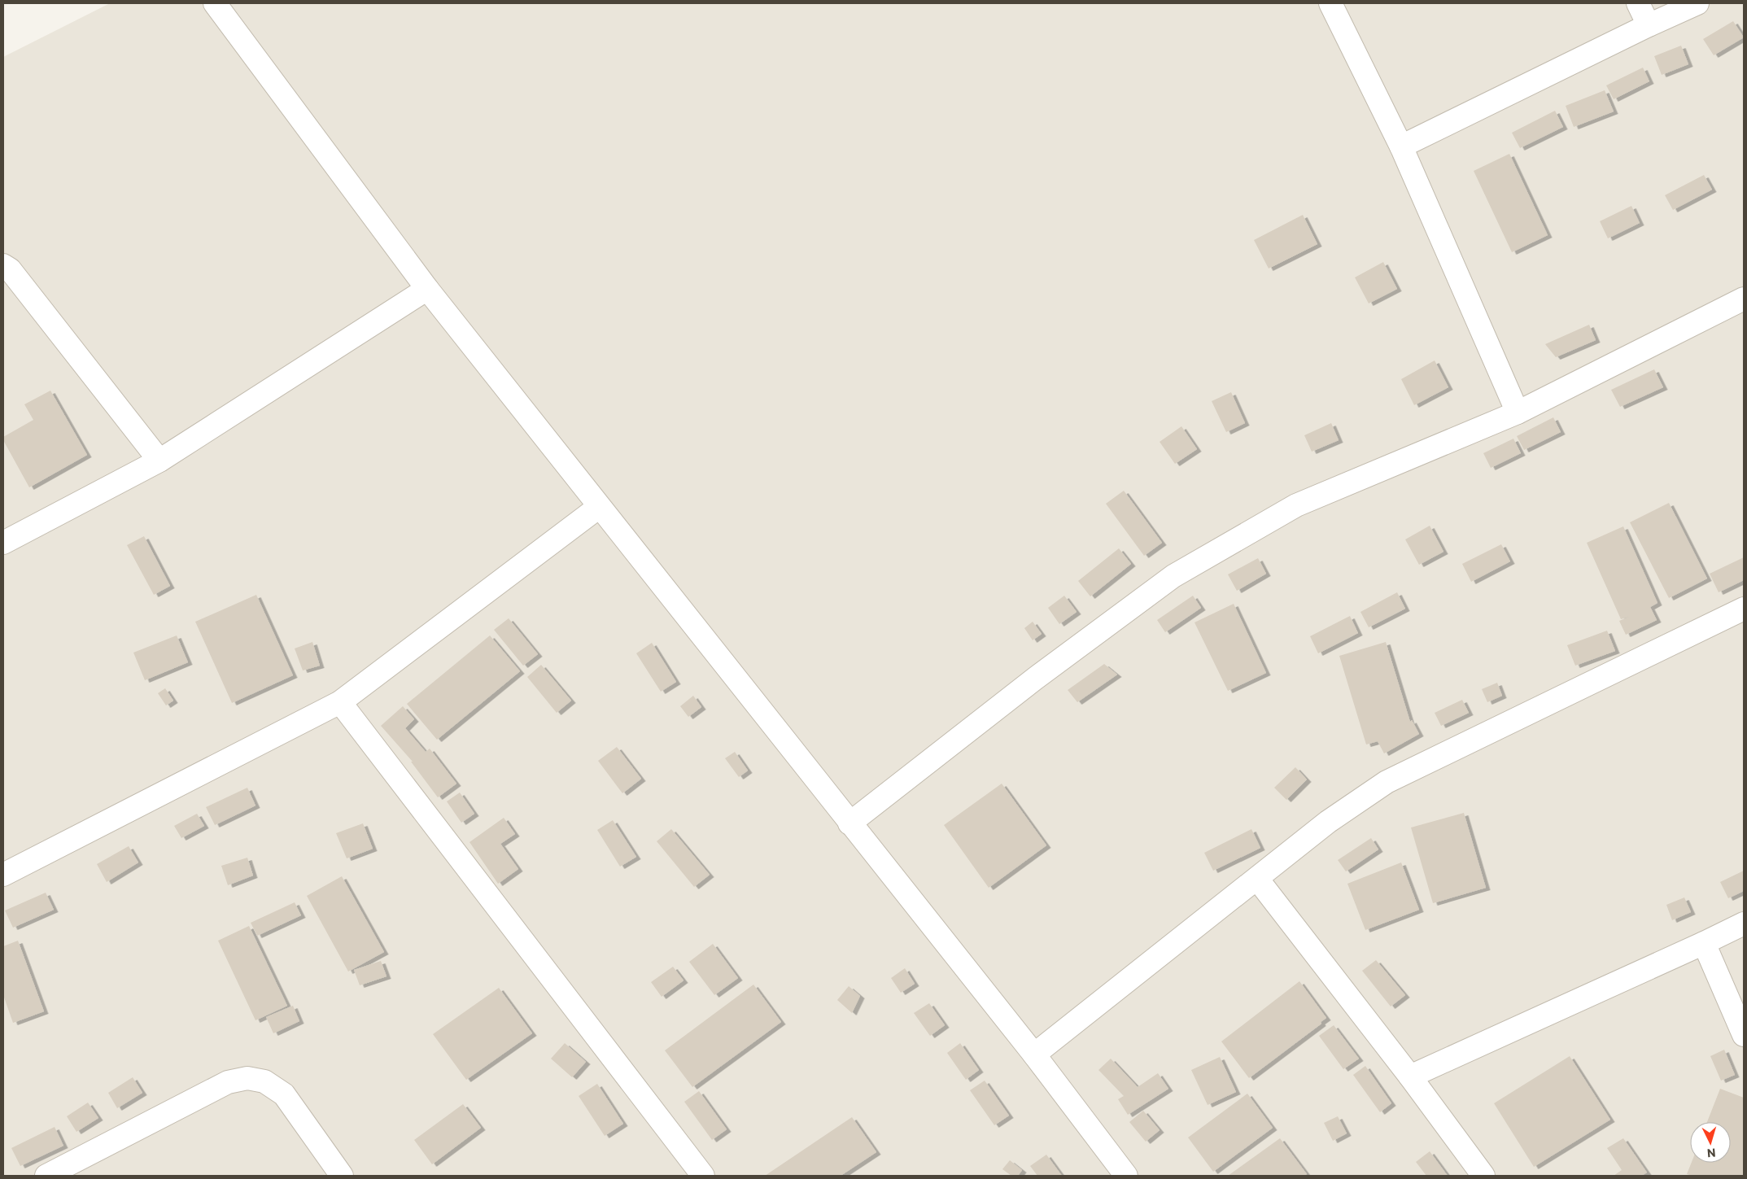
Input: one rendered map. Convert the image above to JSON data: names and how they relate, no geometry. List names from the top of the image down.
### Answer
{
  "north": "bottom"
}
